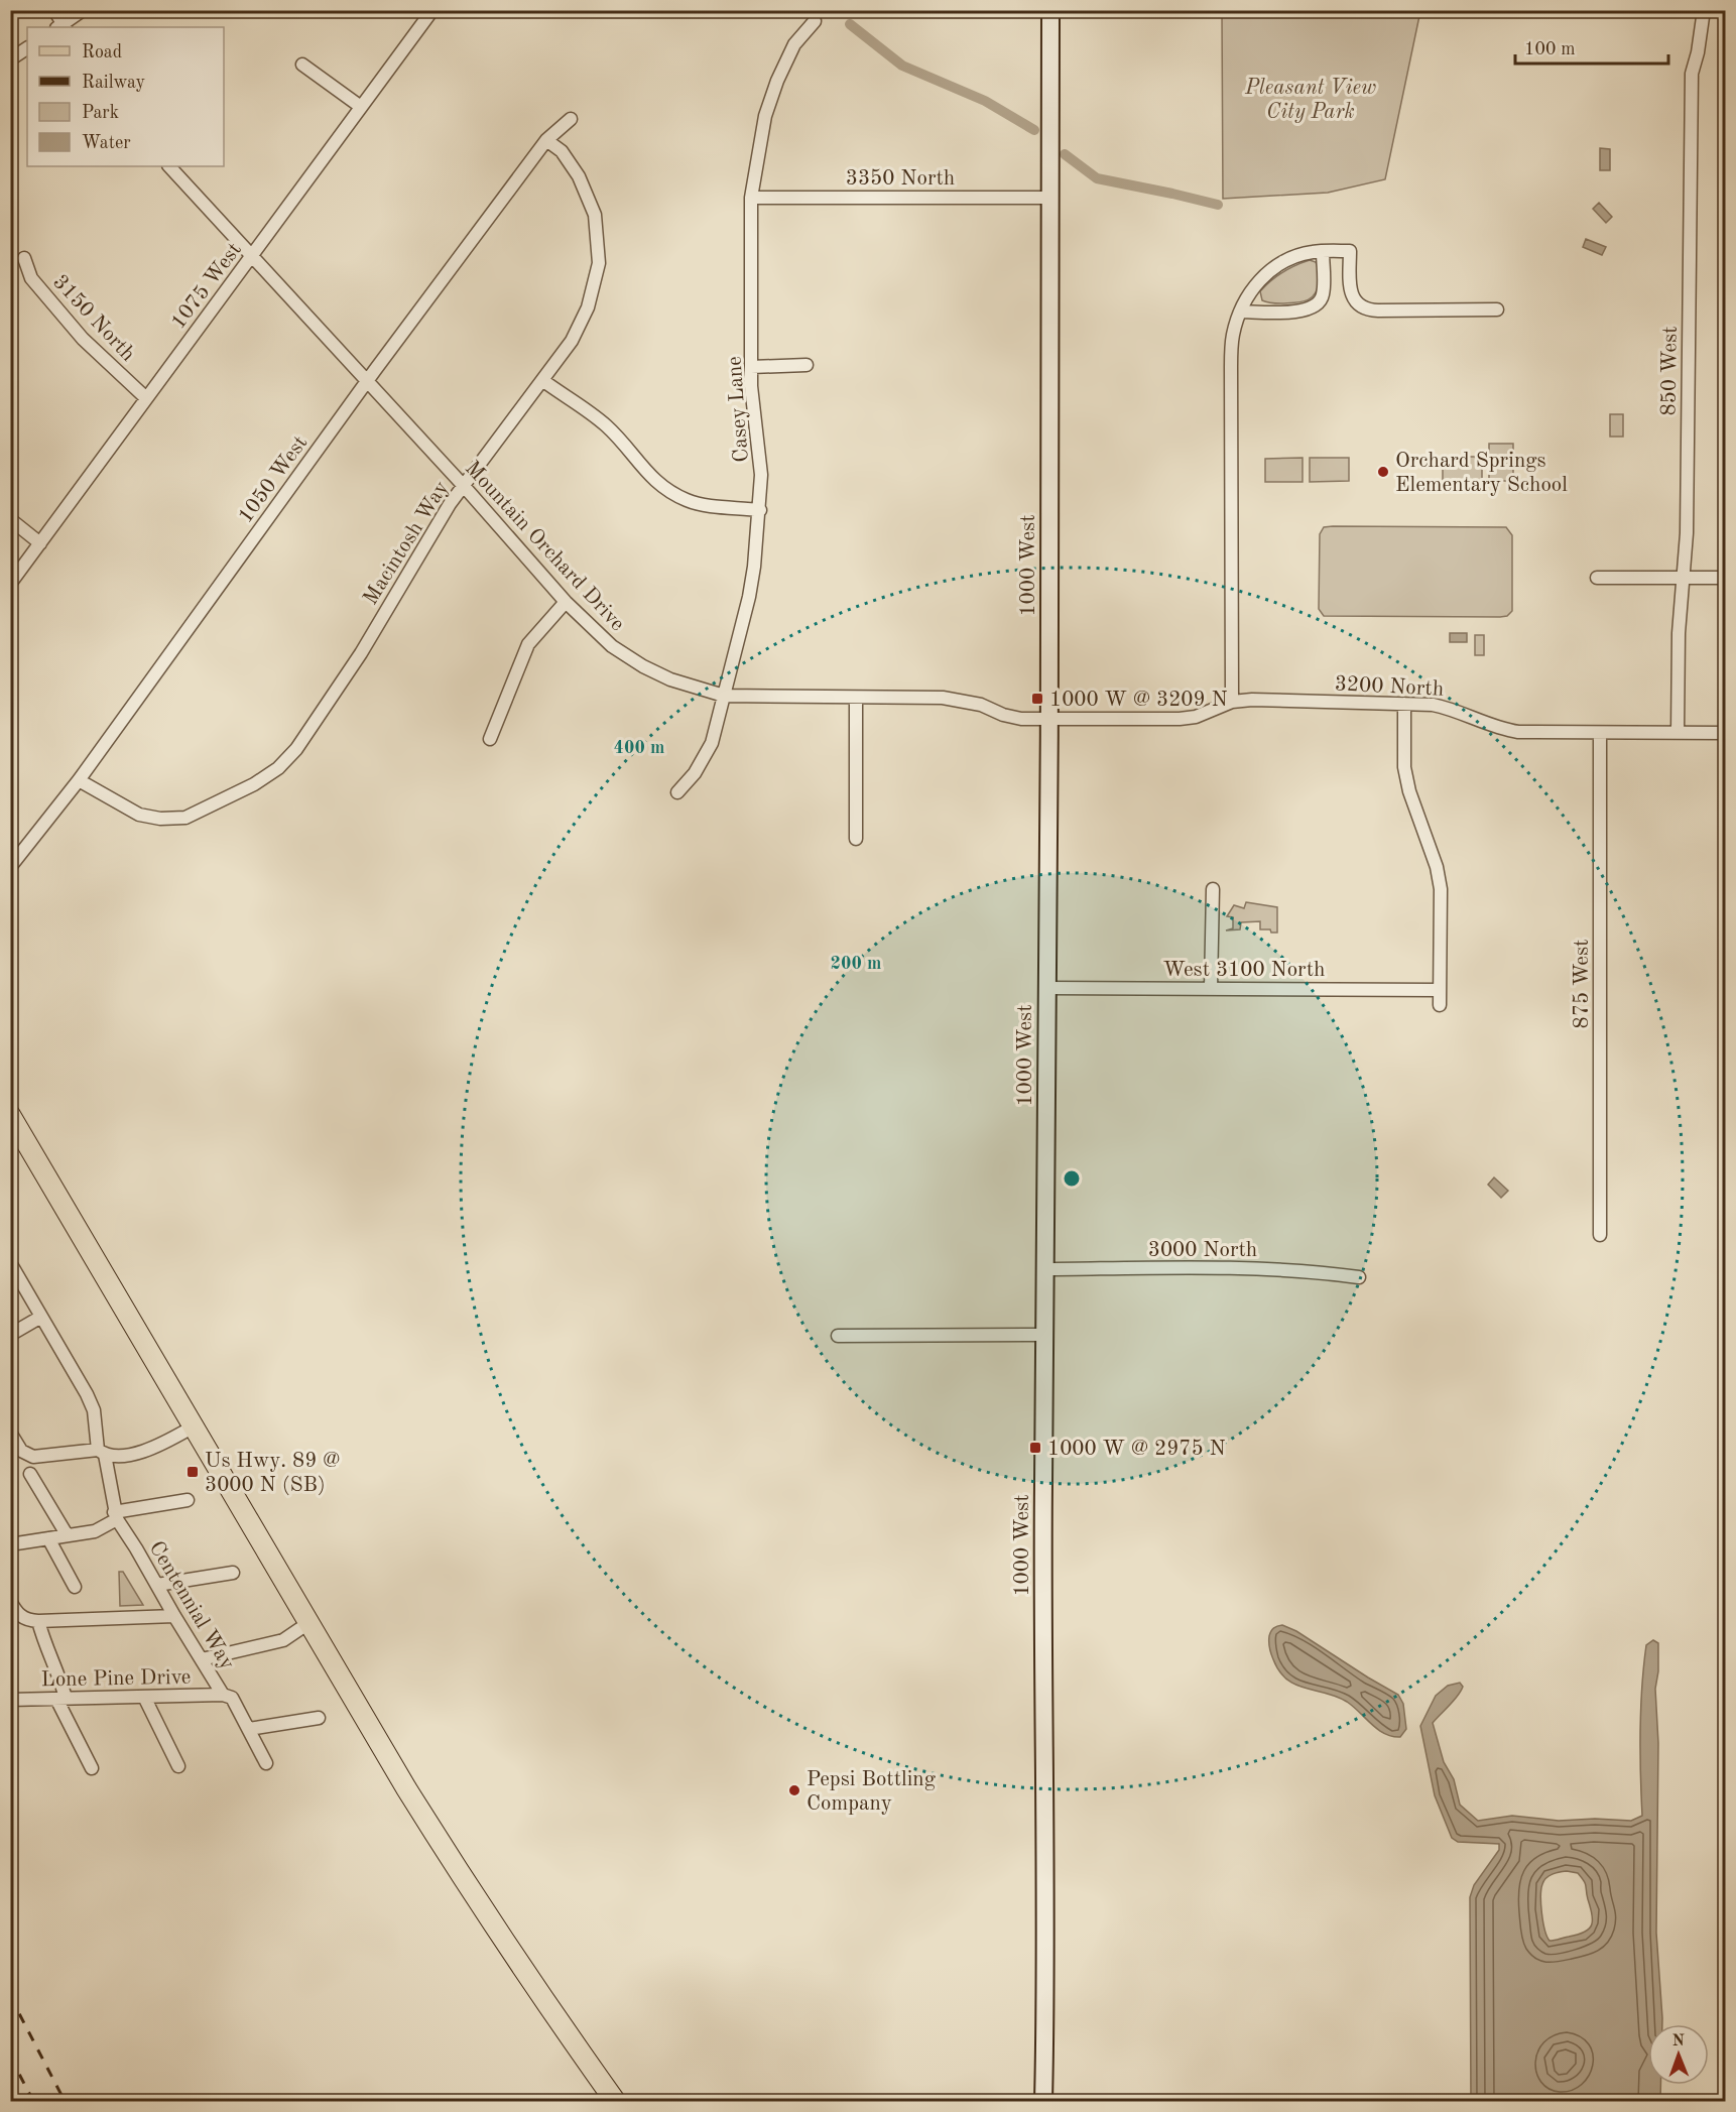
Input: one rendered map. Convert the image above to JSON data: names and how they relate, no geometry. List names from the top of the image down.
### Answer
{
  "streets": {
    "street": [
      "3350 North",
      "1075 West",
      "3150 North",
      "850 West",
      "Casey Lane",
      "1050 West",
      "Macintosh Way",
      "Mountain Orchard Drive",
      "1000 West",
      "3200 North",
      "West 3100 North",
      "875 West",
      "3000 North",
      "Centennial Way",
      "Lone Pine Drive"
    ]
  },
  "crossings": [
    ["3350 North", "Casey Lane"],
    ["3350 North", "1000 West"],
    ["1075 West", "3150 North"],
    ["1075 West", "Mountain Orchard Drive"],
    ["850 West", "3200 North"],
    ["Casey Lane", "Mountain Orchard Drive"],
    ["1050 West", "Macintosh Way"],
    ["1050 West", "Mountain Orchard Drive"],
    ["Macintosh Way", "Mountain Orchard Drive"],
    ["Mountain Orchard Drive", "1000 West"],
    ["Mountain Orchard Drive", "3200 North"],
    ["1000 West", "3200 North"],
    ["1000 West", "West 3100 North"],
    ["1000 West", "3000 North"],
    ["3200 North", "875 West"],
    ["Centennial Way", "Lone Pine Drive"]
  ],
  "parks": ["Pleasant View City Park"],
  "places": {
    "other": ["Orchard Springs Elementary School", "Pepsi Bottling Company"],
    "transit": ["1000 W @ 3209 N", "1000 W @ 2975 N", "Us Hwy. 89 @ 3000 N (SB)"]
  },
  "legend": [
    "Road",
    "Railway",
    "Park",
    "Water"
  ],
  "scale_bar": "100 m",
  "north": "top",
  "rings": ["400 m", "200 m"]
}
